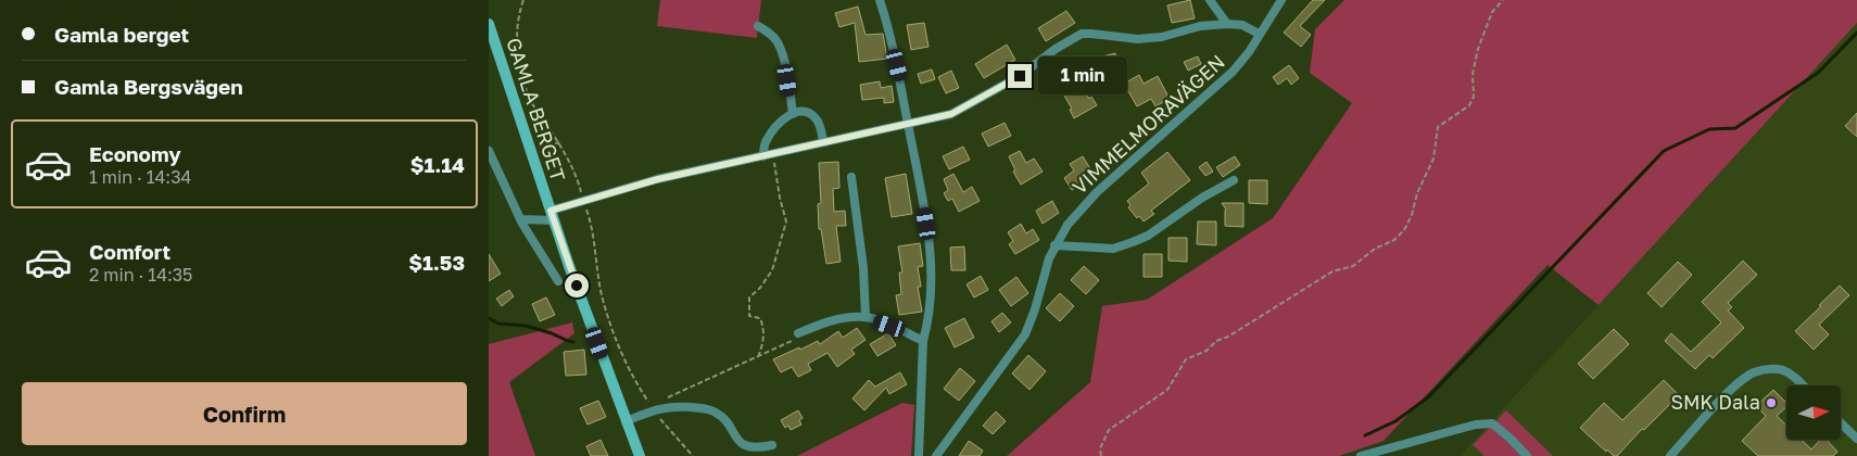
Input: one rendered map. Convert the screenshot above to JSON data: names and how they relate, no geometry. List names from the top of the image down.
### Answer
{
  "streets": {
    "main road": ["GAMLA BERGET"],
    "street": ["VIMMELMORAVÄGEN"]
  },
  "places": ["SMK Dala"],
  "north": "right",
  "page": {
    "banner": ["Gamla berget", "Gamla Bergsvägen"],
    "bubble": "1 min",
    "list": [
      {
        "name": "Economy",
        "note": "1 min · 14:34",
        "value": "$1.14"
      },
      {
        "name": "Comfort",
        "note": "2 min · 14:35",
        "value": "$1.53"
      }
    ],
    "buttons": "Confirm"
  }
}
